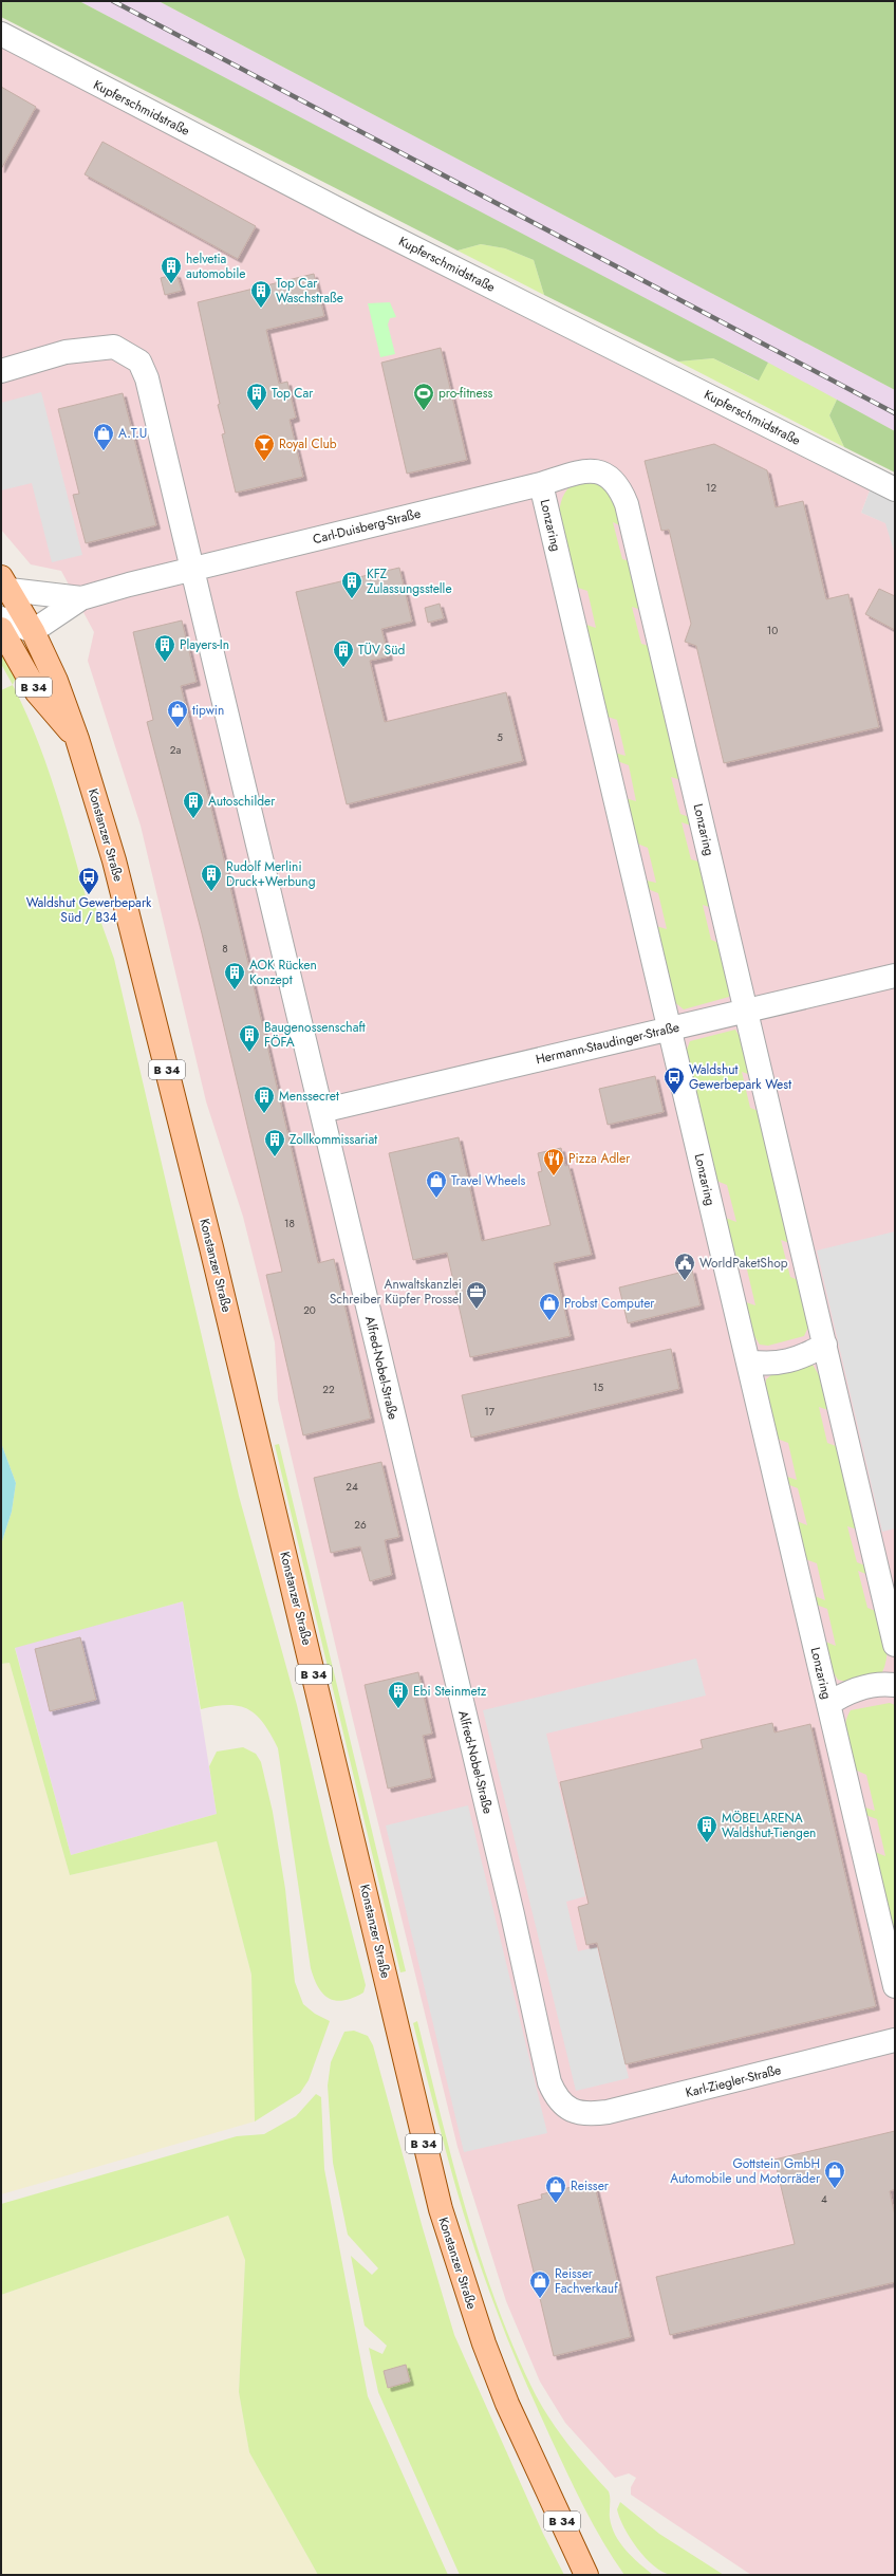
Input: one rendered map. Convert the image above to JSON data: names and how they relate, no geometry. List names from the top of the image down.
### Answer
{
  "streets": {
    "main road": ["B 34", "Konstanzer Straße"],
    "street": [
      "Kupferschmidstraße",
      "Lonzaring",
      "Carl-Duisberg-Straße",
      "Hermann-Staudinger-Straße",
      "Alfred-Nobel-Straße",
      "Karl-Ziegler-Straße"
    ]
  },
  "crossings": [
    ["Lonzaring", "Carl-Duisberg-Straße"],
    ["Lonzaring", "Hermann-Staudinger-Straße"],
    ["Carl-Duisberg-Straße", "Konstanzer Straße"],
    ["Carl-Duisberg-Straße", "Alfred-Nobel-Straße"],
    ["Hermann-Staudinger-Straße", "Alfred-Nobel-Straße"],
    ["Alfred-Nobel-Straße", "Karl-Ziegler-Straße"]
  ],
  "places": {
    "building": [
      "helvetia automobile",
      "Top Car Waschstraße",
      "Top Car",
      "KFZ Zulassungsstelle",
      "Players-In",
      "TÜV Süd",
      "Autoschilder",
      "Rudolf Merlini Druck+Werbung",
      "AOK Rücken Konzept",
      "Baugenossenschaft FÖFA",
      "Menssecret",
      "Zollkommissariat",
      "Ebi Steinmetz",
      "MÖBELARENA Waldshut-Tiengen"
    ],
    "sports": ["pro-fitness"],
    "shop": [
      "A.T.U",
      "tipwin",
      "Travel Wheels",
      "Probst Computer",
      "Gottstein GmbH Automobile und Motorräder",
      "Reisser",
      "Reisser Fachverkauf"
    ],
    "bar": ["Royal Club"],
    "bus stop": ["Waldshut Gewerbepark Süd / B34", "Waldshut Gewerbepark West"],
    "restaurant": ["Pizza Adler"],
    "public building": ["WorldPaketShop"],
    "office": ["Anwaltskanzlei Schreiber Küpfer Prossel"]
  },
  "house_numbers": [
    "12",
    "10",
    "5",
    "2a",
    "8",
    "18",
    "20",
    "15",
    "22",
    "17",
    "24",
    "26",
    "4"
  ]
}
